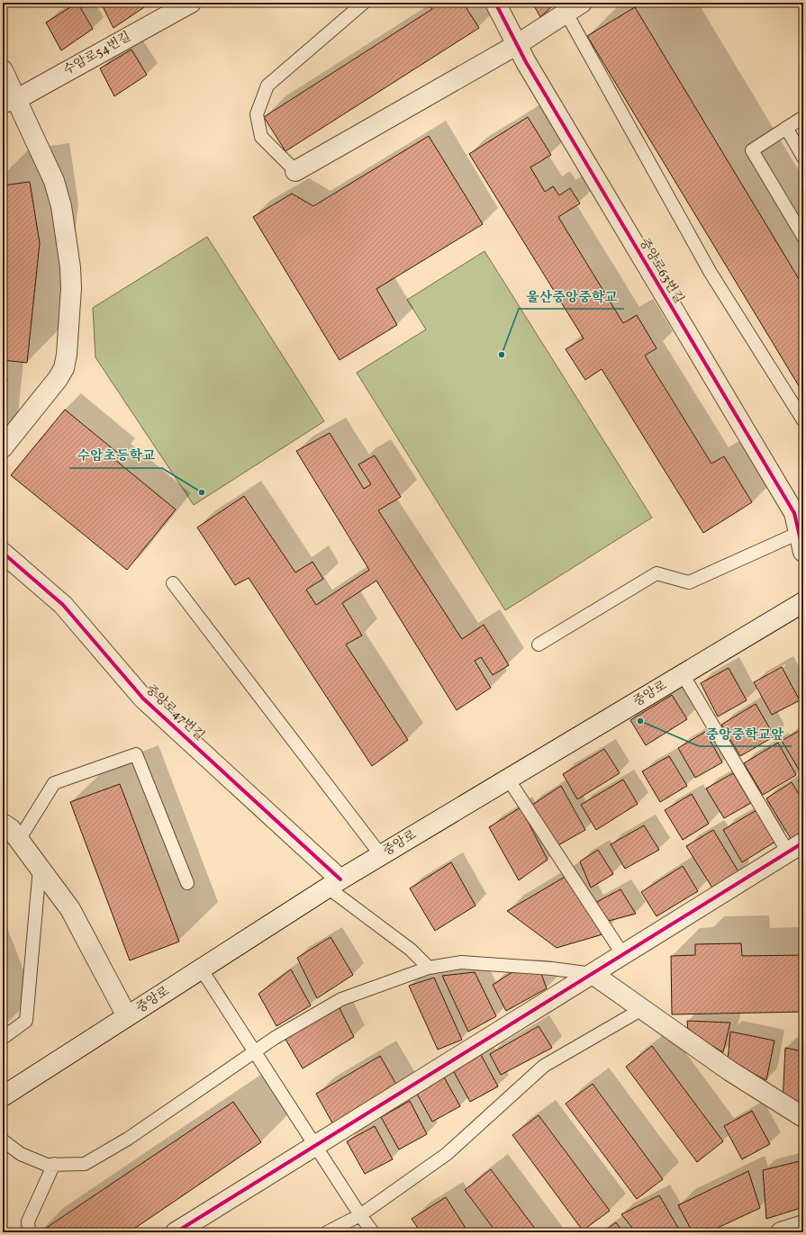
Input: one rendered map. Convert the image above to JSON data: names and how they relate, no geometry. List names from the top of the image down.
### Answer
{
  "streets": {
    "street": [
      "수암로54번길",
      "중앙로63번길",
      "중앙로",
      "중앙로47번길"
    ]
  },
  "crossings": [
    ["중앙로", "중앙로47번길"]
  ],
  "places": ["울산중앙중학교", "수암초등학교", "중앙중학교앞"]
}
